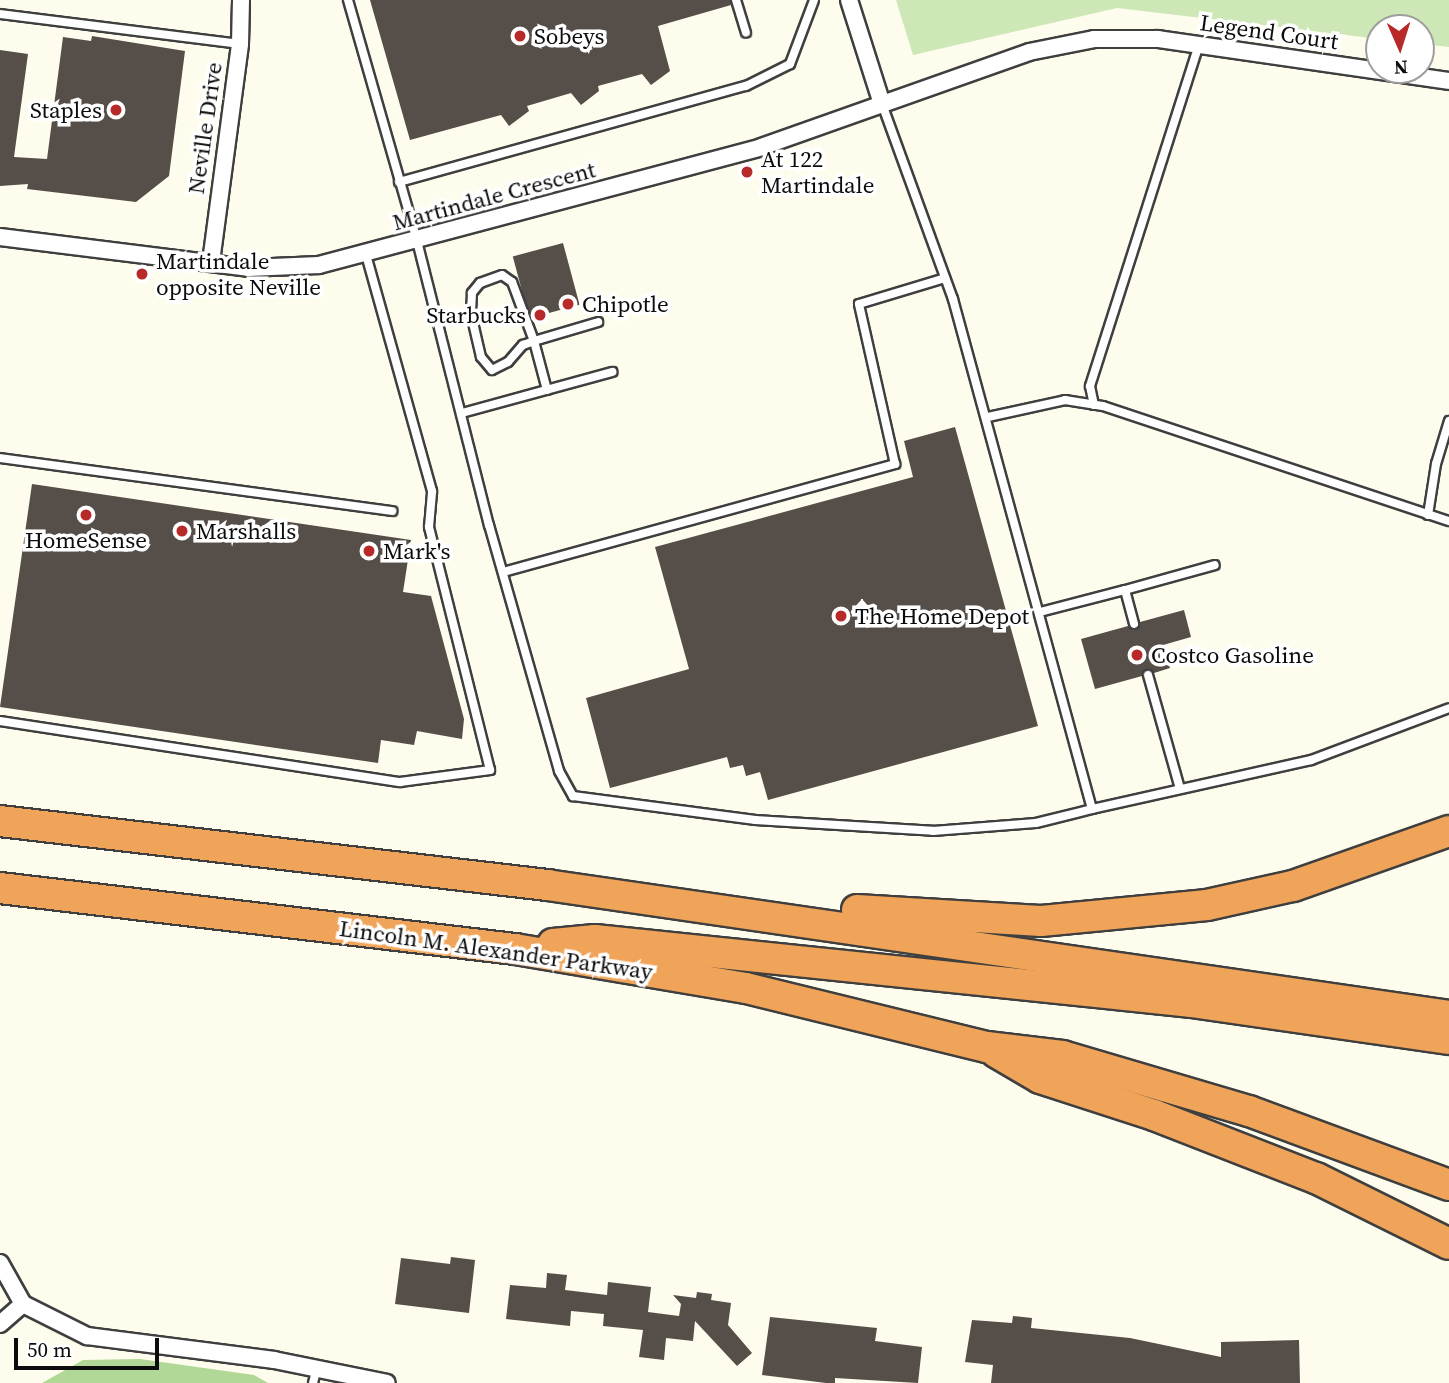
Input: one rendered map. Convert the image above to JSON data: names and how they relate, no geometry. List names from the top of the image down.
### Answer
{
  "streets": {
    "highway": ["Lincoln M. Alexander Parkway"],
    "street": ["Legend Court", "Neville Drive", "Martindale Crescent"]
  },
  "crossings": [
    ["Legend Court", "Martindale Crescent"],
    ["Neville Drive", "Martindale Crescent"]
  ],
  "places": [
    "Sobeys",
    "Staples",
    "At 122 Martindale",
    "Martindale opposite Neville",
    "Chipotle",
    "Starbucks",
    "HomeSense",
    "Marshalls",
    "Mark's",
    "The Home Depot",
    "Costco Gasoline"
  ],
  "scale_bar": "50 m",
  "north": "bottom"
}
